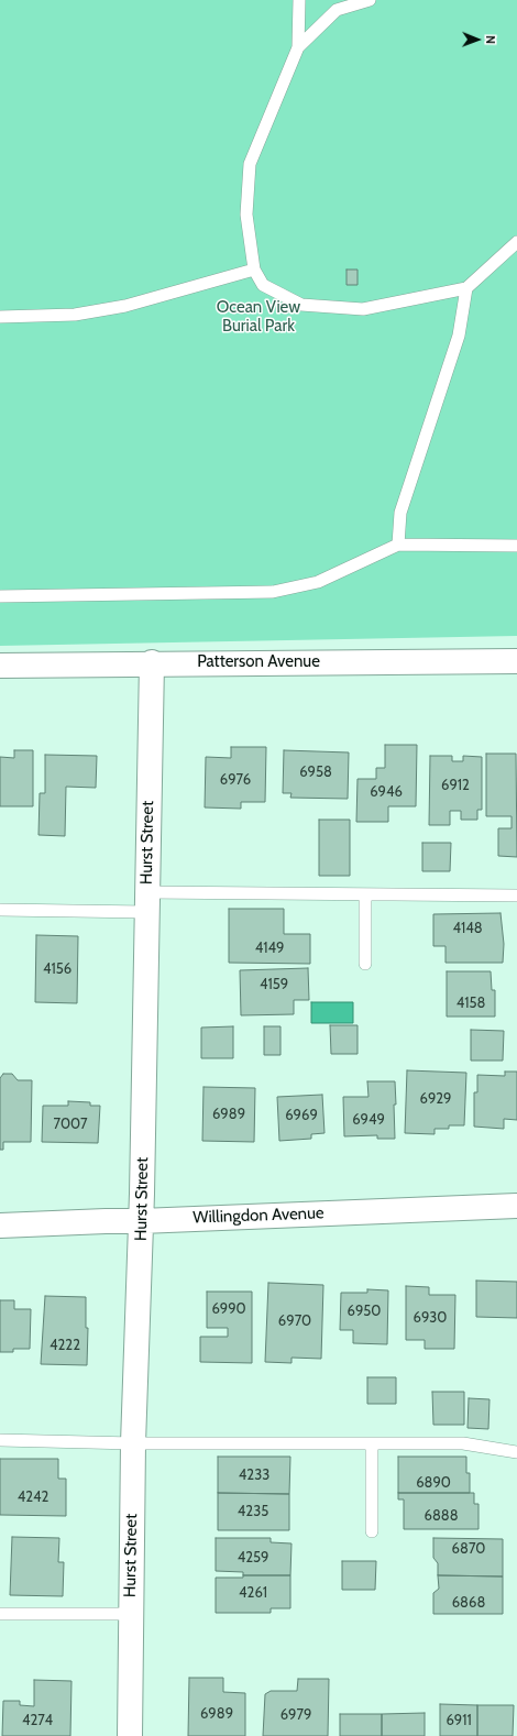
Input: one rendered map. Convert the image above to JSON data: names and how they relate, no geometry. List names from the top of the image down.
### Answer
{
  "streets": {
    "street": ["Patterson Avenue", "Hurst Street", "Willingdon Avenue"]
  },
  "crossings": [
    ["Patterson Avenue", "Hurst Street"],
    ["Hurst Street", "Willingdon Avenue"]
  ],
  "parks": ["Ocean View Burial Park"],
  "house_numbers": [
    "6958",
    "6976",
    "6912",
    "6946",
    "4148",
    "4149",
    "4156",
    "4159",
    "4158",
    "6929",
    "6989",
    "6969",
    "6949",
    "7007",
    "6990",
    "6950",
    "6930",
    "6970",
    "4222",
    "4233",
    "6890",
    "4242",
    "4235",
    "6888",
    "6870",
    "4259",
    "4261",
    "6868",
    "6989",
    "6979",
    "4274",
    "6911"
  ],
  "north": "right"
}
